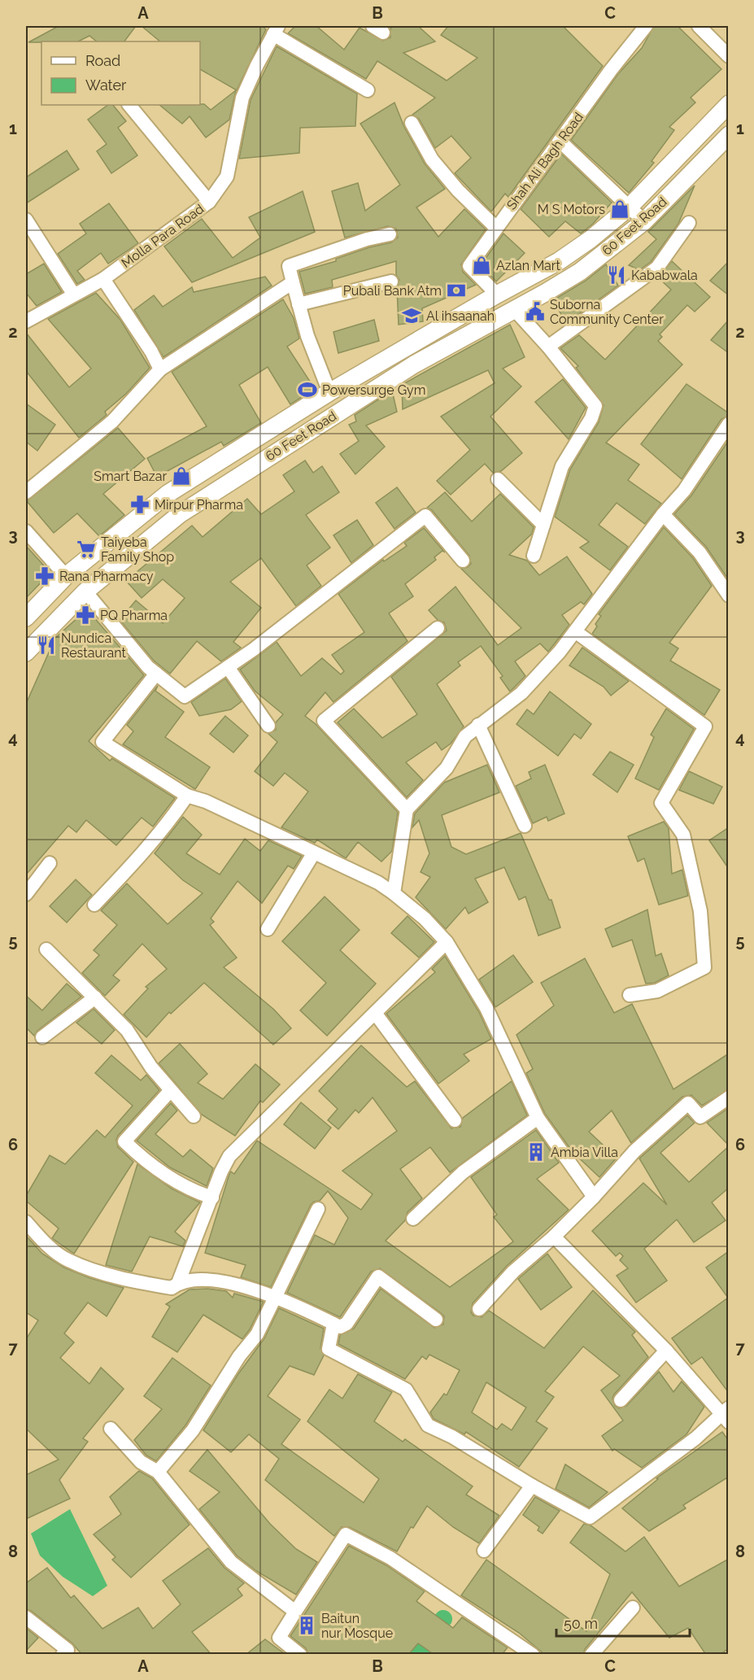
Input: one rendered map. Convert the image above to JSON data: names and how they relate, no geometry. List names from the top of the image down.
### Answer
{
  "streets": {
    "street": ["Shah Ali Bagh Road", "60 Feet Road", "Molla Para Road"]
  },
  "crossings": [
    ["Shah Ali Bagh Road", "60 Feet Road"]
  ],
  "places": {
    "shop": ["M S Motors", "Azlan Mart", "Smart Bazar"],
    "restaurant": ["Kababwala", "Nundica Restaurant"],
    "bank": ["Pubali Bank Atm"],
    "public building": ["Suborna Community Center"],
    "school or university": ["Al ihsaanah"],
    "sports": ["Powersurge Gym"],
    "pharmacy": ["Mirpur Pharma", "Rana Pharmacy", "PQ Pharma"],
    "supermarket": ["Taiyeba Family Shop"],
    "building": ["Ambia Villa", "Baitun nur Mosque"]
  },
  "legend": ["Road", "Water"],
  "scale_bar": "50 m",
  "grid": {
    "columns": ["A", "B", "C"],
    "rows": [
      "1",
      "2",
      "3",
      "4",
      "5",
      "6",
      "7",
      "8"
    ]
  }
}
